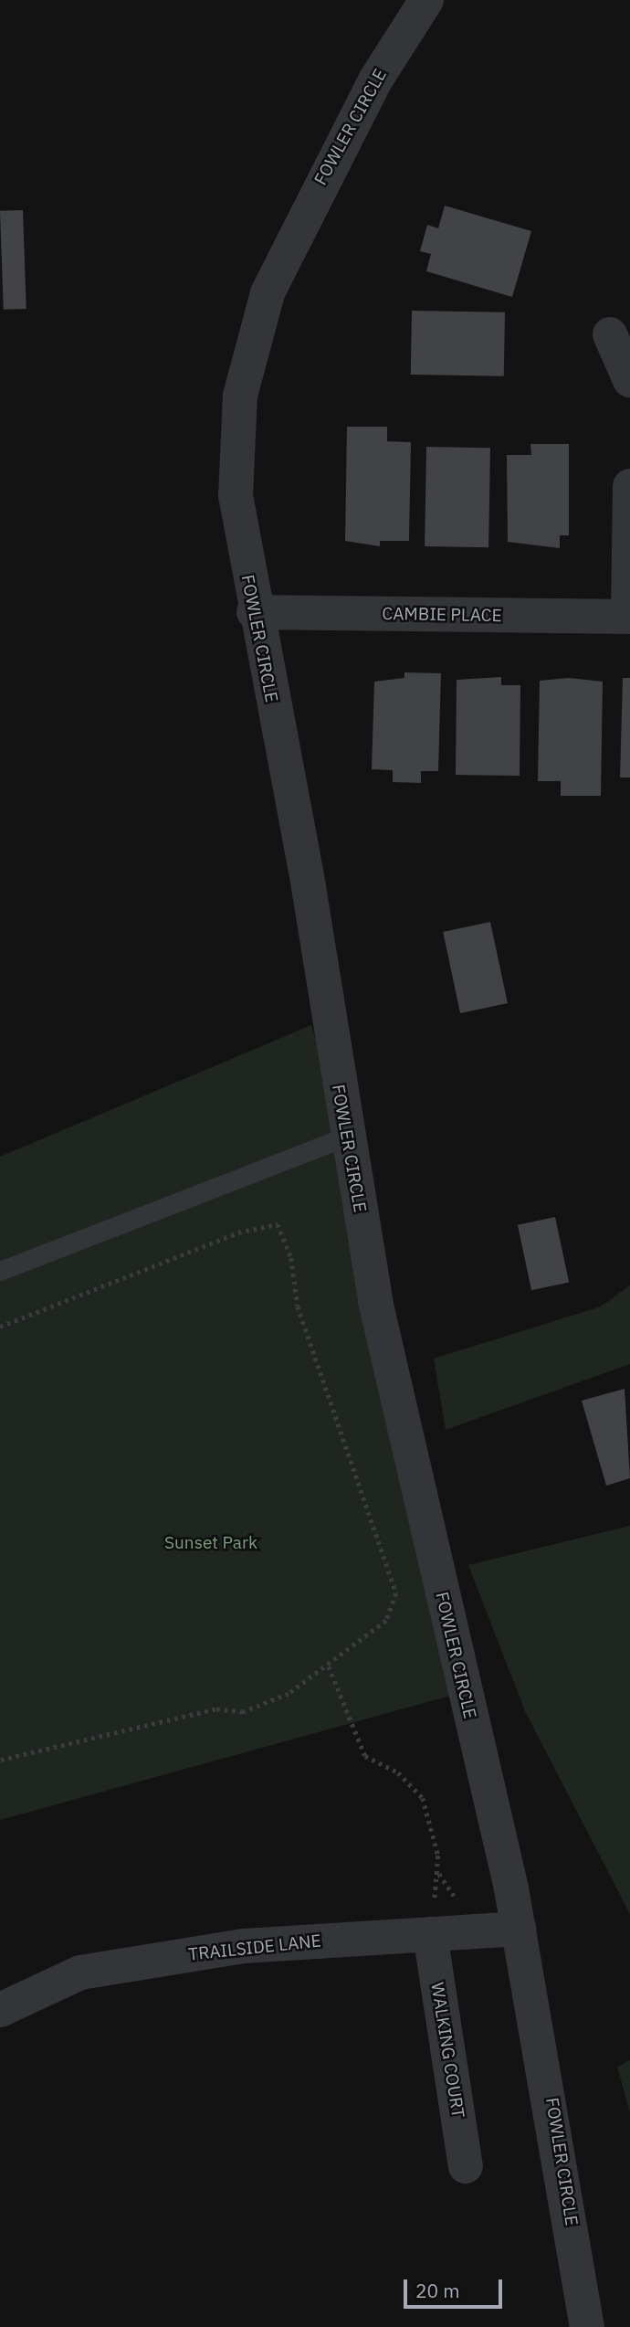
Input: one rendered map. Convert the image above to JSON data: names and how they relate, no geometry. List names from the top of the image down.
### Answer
{
  "streets": {
    "street": [
      "FOWLER CIRCLE",
      "CAMBIE PLACE",
      "TRAILSIDE LANE",
      "WALKING COURT"
    ]
  },
  "crossings": [
    ["FOWLER CIRCLE", "CAMBIE PLACE"],
    ["FOWLER CIRCLE", "TRAILSIDE LANE"],
    ["TRAILSIDE LANE", "WALKING COURT"]
  ],
  "parks": ["Sunset Park"],
  "scale_bar": "20 m"
}
